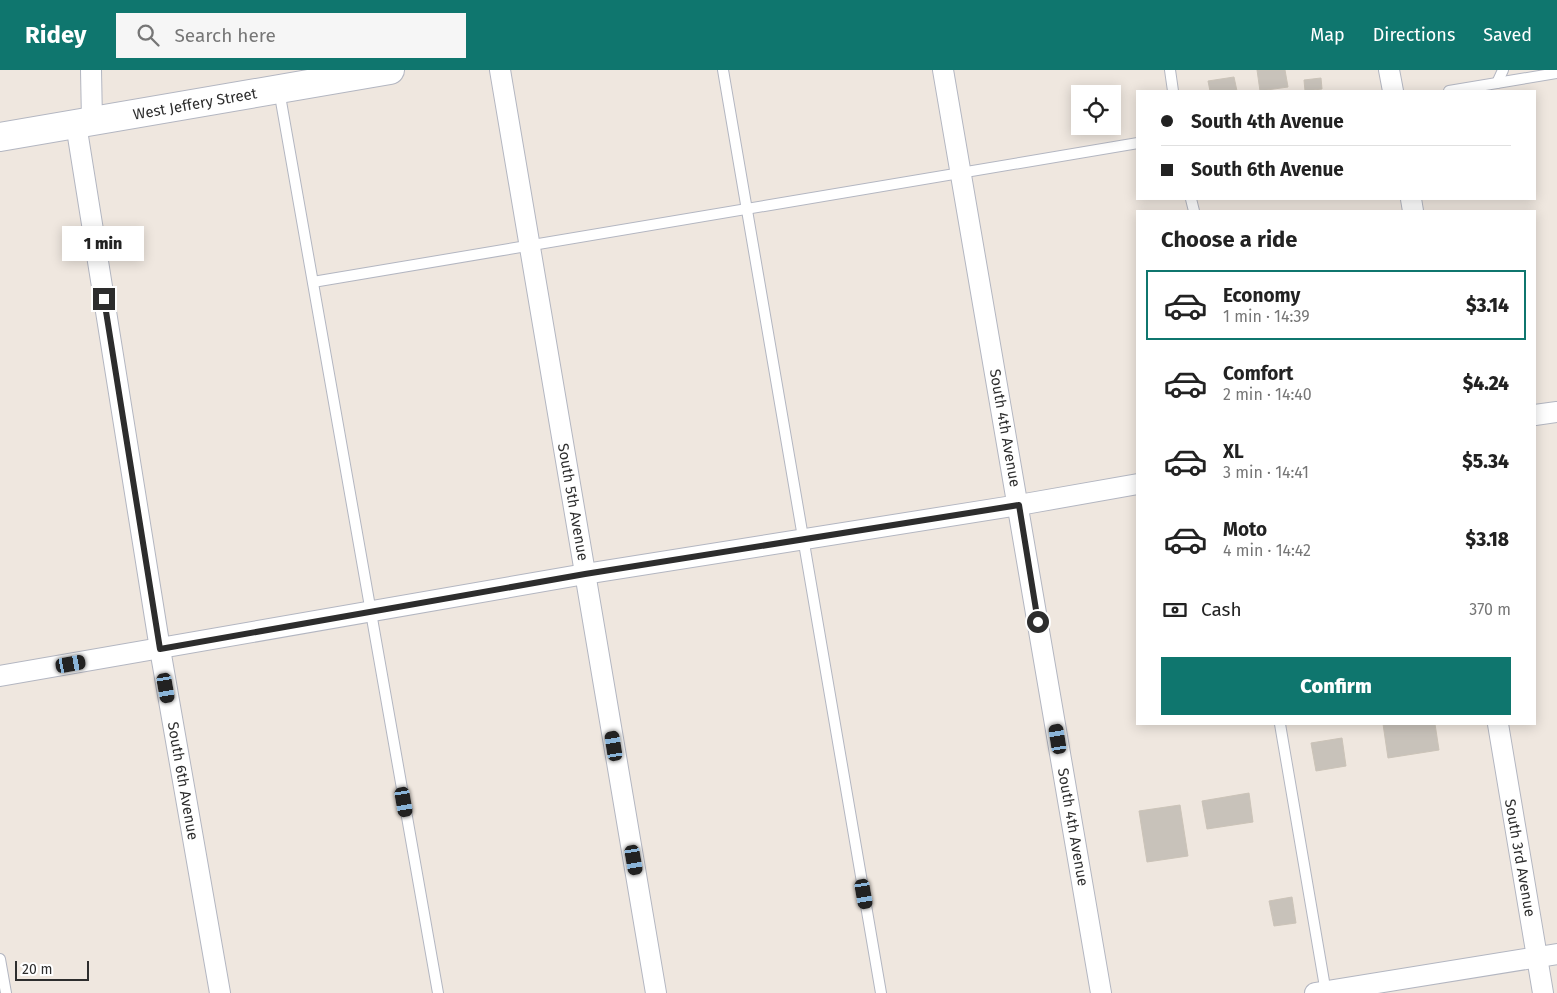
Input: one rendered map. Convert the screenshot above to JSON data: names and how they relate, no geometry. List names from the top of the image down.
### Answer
{
  "streets": {
    "main road": ["West Jeffery Street"],
    "street": [
      "South 4th Avenue",
      "South 5th Avenue",
      "South 6th Avenue",
      "South 3rd Avenue"
    ]
  },
  "crossings": [
    ["West Jeffery Street", "South 6th Avenue"]
  ],
  "scale_bar": "20 m",
  "page": {
    "header": "Ridey",
    "search": "Search here",
    "nav": ["Map", "Directions", "Saved"],
    "banner": ["South 4th Avenue", "South 6th Avenue"],
    "heading": "Choose a ride",
    "bubble": "1 min",
    "list": [
      {
        "name": "Economy",
        "note": "1 min · 14:39",
        "value": "$3.14"
      },
      {
        "name": "Comfort",
        "note": "2 min · 14:40",
        "value": "$4.24"
      },
      {
        "name": "XL",
        "note": "3 min · 14:41",
        "value": "$5.34"
      },
      {
        "name": "Moto",
        "note": "4 min · 14:42",
        "value": "$3.18"
      }
    ],
    "pay": ["Cash", "370 m"],
    "buttons": "Confirm",
    "scale": "20 m"
  }
}
